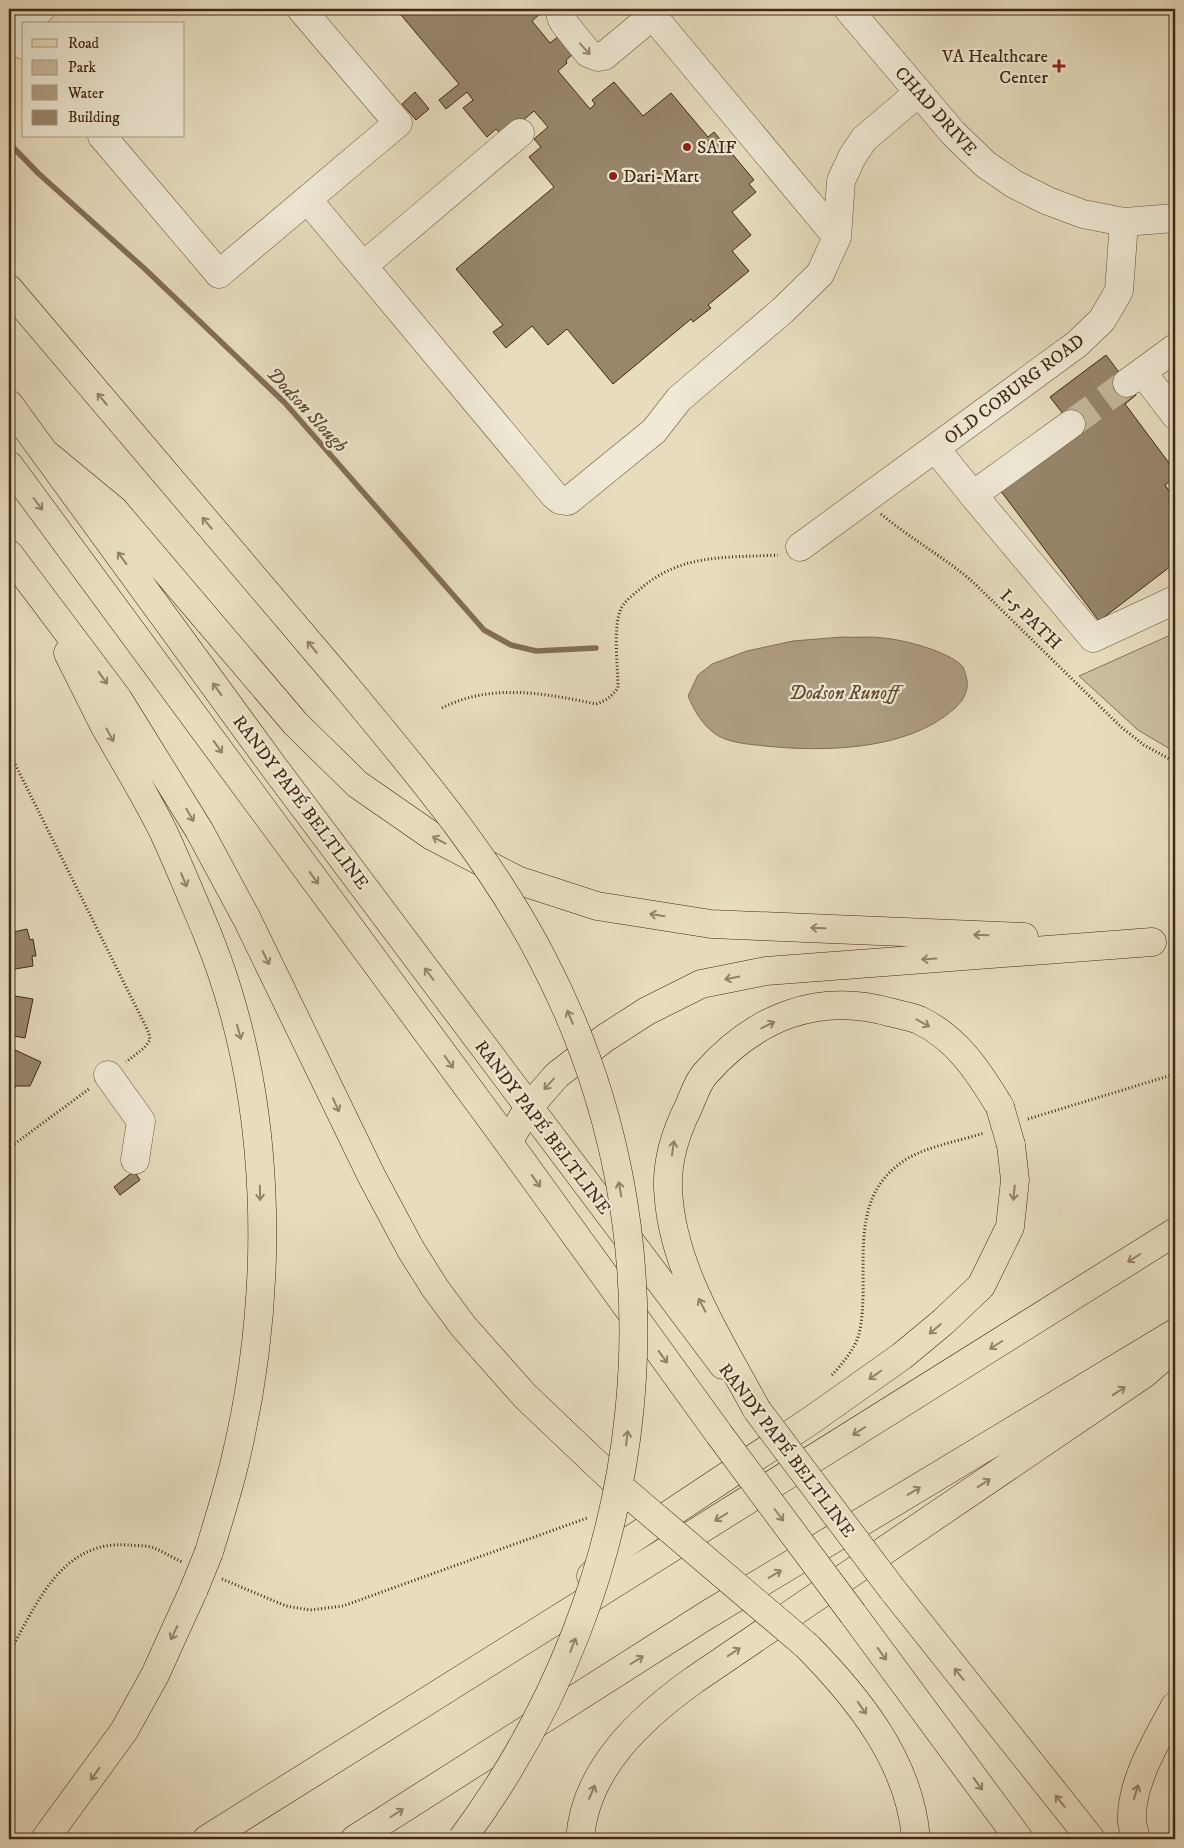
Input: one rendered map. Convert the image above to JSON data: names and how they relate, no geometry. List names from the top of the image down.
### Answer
{
  "streets": {
    "main road": ["RANDY PAPÉ BELTLINE"],
    "street": ["CHAD DRIVE", "OLD COBURG ROAD"],
    "path": ["I-5 PATH"]
  },
  "crossings": [
    ["CHAD DRIVE", "OLD COBURG ROAD"],
    ["OLD COBURG ROAD", "I-5 PATH"]
  ],
  "water": ["Dodson Slough", "Dodson Runoff"],
  "places": {
    "health": ["VA Healthcare Center"],
    "other": ["SAIF", "Dari-Mart"]
  },
  "legend": [
    "Road",
    "Park",
    "Water",
    "Building"
  ]
}
